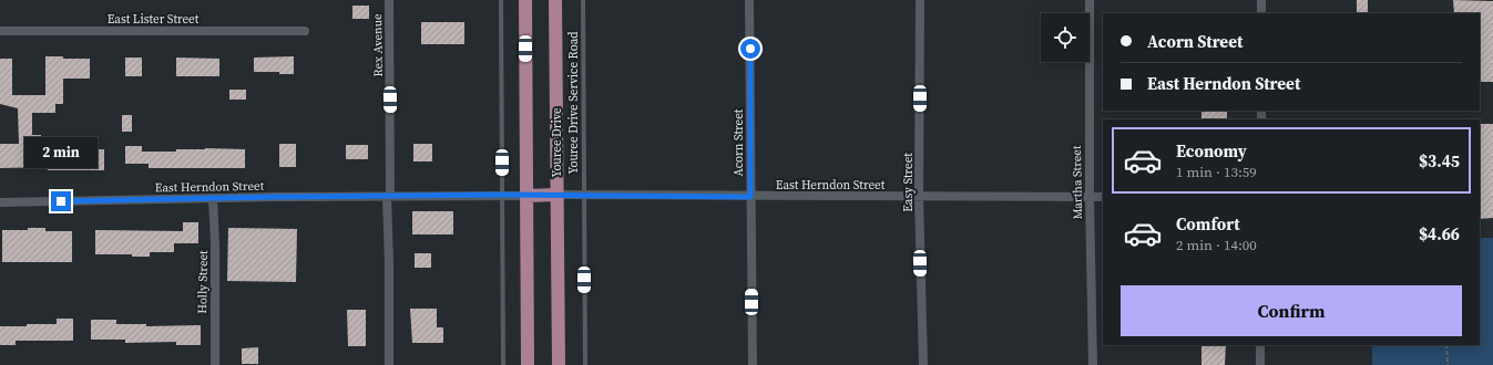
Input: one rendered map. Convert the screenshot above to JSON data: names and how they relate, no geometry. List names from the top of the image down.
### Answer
{
  "streets": {
    "main road": ["Youree Drive"],
    "street": [
      "East Lister Street",
      "Rex Avenue",
      "Acorn Street",
      "Easy Street",
      "Martha Street",
      "East Herndon Street",
      "Holly Street"
    ],
    "lane": ["Youree Drive Service Road"]
  },
  "crossings": [
    ["Rex Avenue", "East Herndon Street"],
    ["Youree Drive Service Road", "East Herndon Street"],
    ["Youree Drive", "East Herndon Street"],
    ["Acorn Street", "East Herndon Street"],
    ["Easy Street", "East Herndon Street"],
    ["Martha Street", "East Herndon Street"],
    ["East Herndon Street", "Holly Street"]
  ],
  "page": {
    "banner": ["Acorn Street", "East Herndon Street"],
    "list": [
      {
        "name": "Economy",
        "note": "1 min · 13:59",
        "value": "$3.45"
      },
      {
        "name": "Comfort",
        "note": "2 min · 14:00",
        "value": "$4.66"
      }
    ],
    "bubble": "2 min",
    "buttons": "Confirm"
  }
}
